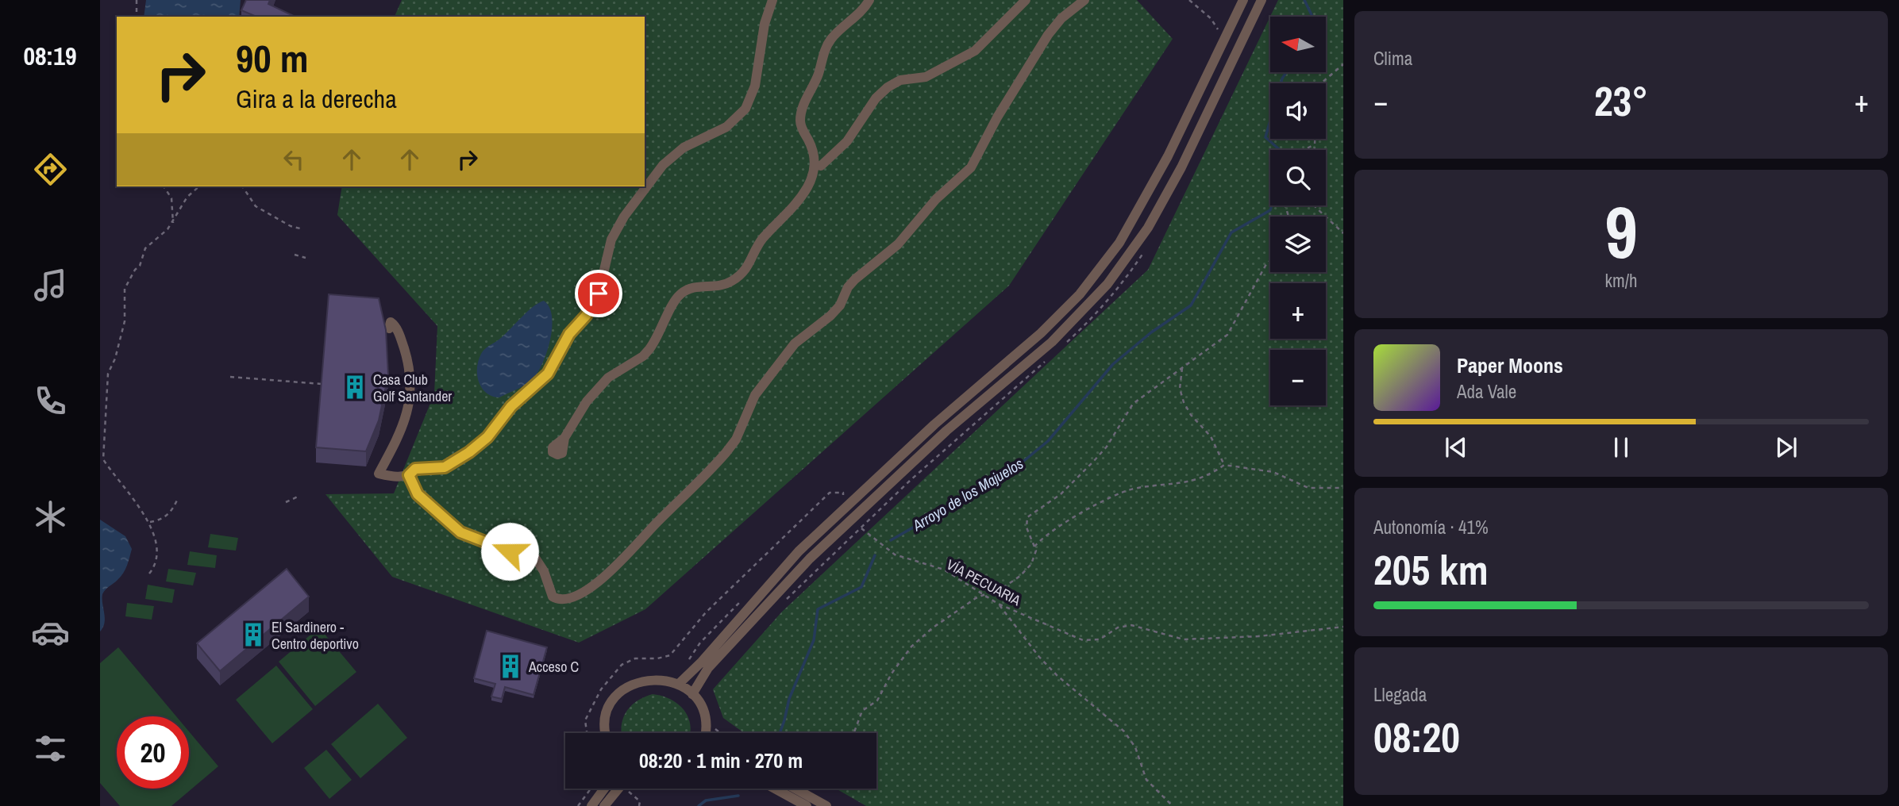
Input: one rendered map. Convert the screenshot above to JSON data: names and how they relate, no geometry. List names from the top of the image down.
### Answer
{
  "streets": {
    "path": ["VÍA PECUARIA"]
  },
  "water": ["Arroyo de los Majuelos"],
  "places": {
    "building": ["Casa Club Golf Santander", "El Sardinero - Centro deportivo", "Acceso C"]
  },
  "north": "left",
  "page": {
    "tabs": "08:19",
    "tile": [
      "Clima",
      ["9", "km/h"],
      ["Autonomía · 41%", "205 km"],
      ["Llegada", "08:20"]
    ],
    "map_buttons": ["+", "−"],
    "turn": ["90 m", "Gira a la derecha"],
    "heat": ["−", "23°", "+"],
    "song": ["Paper Moons", "Ada Vale"],
    "limit": "20",
    "trip": "08:20 · 1 min · 270 m"
  }
}
